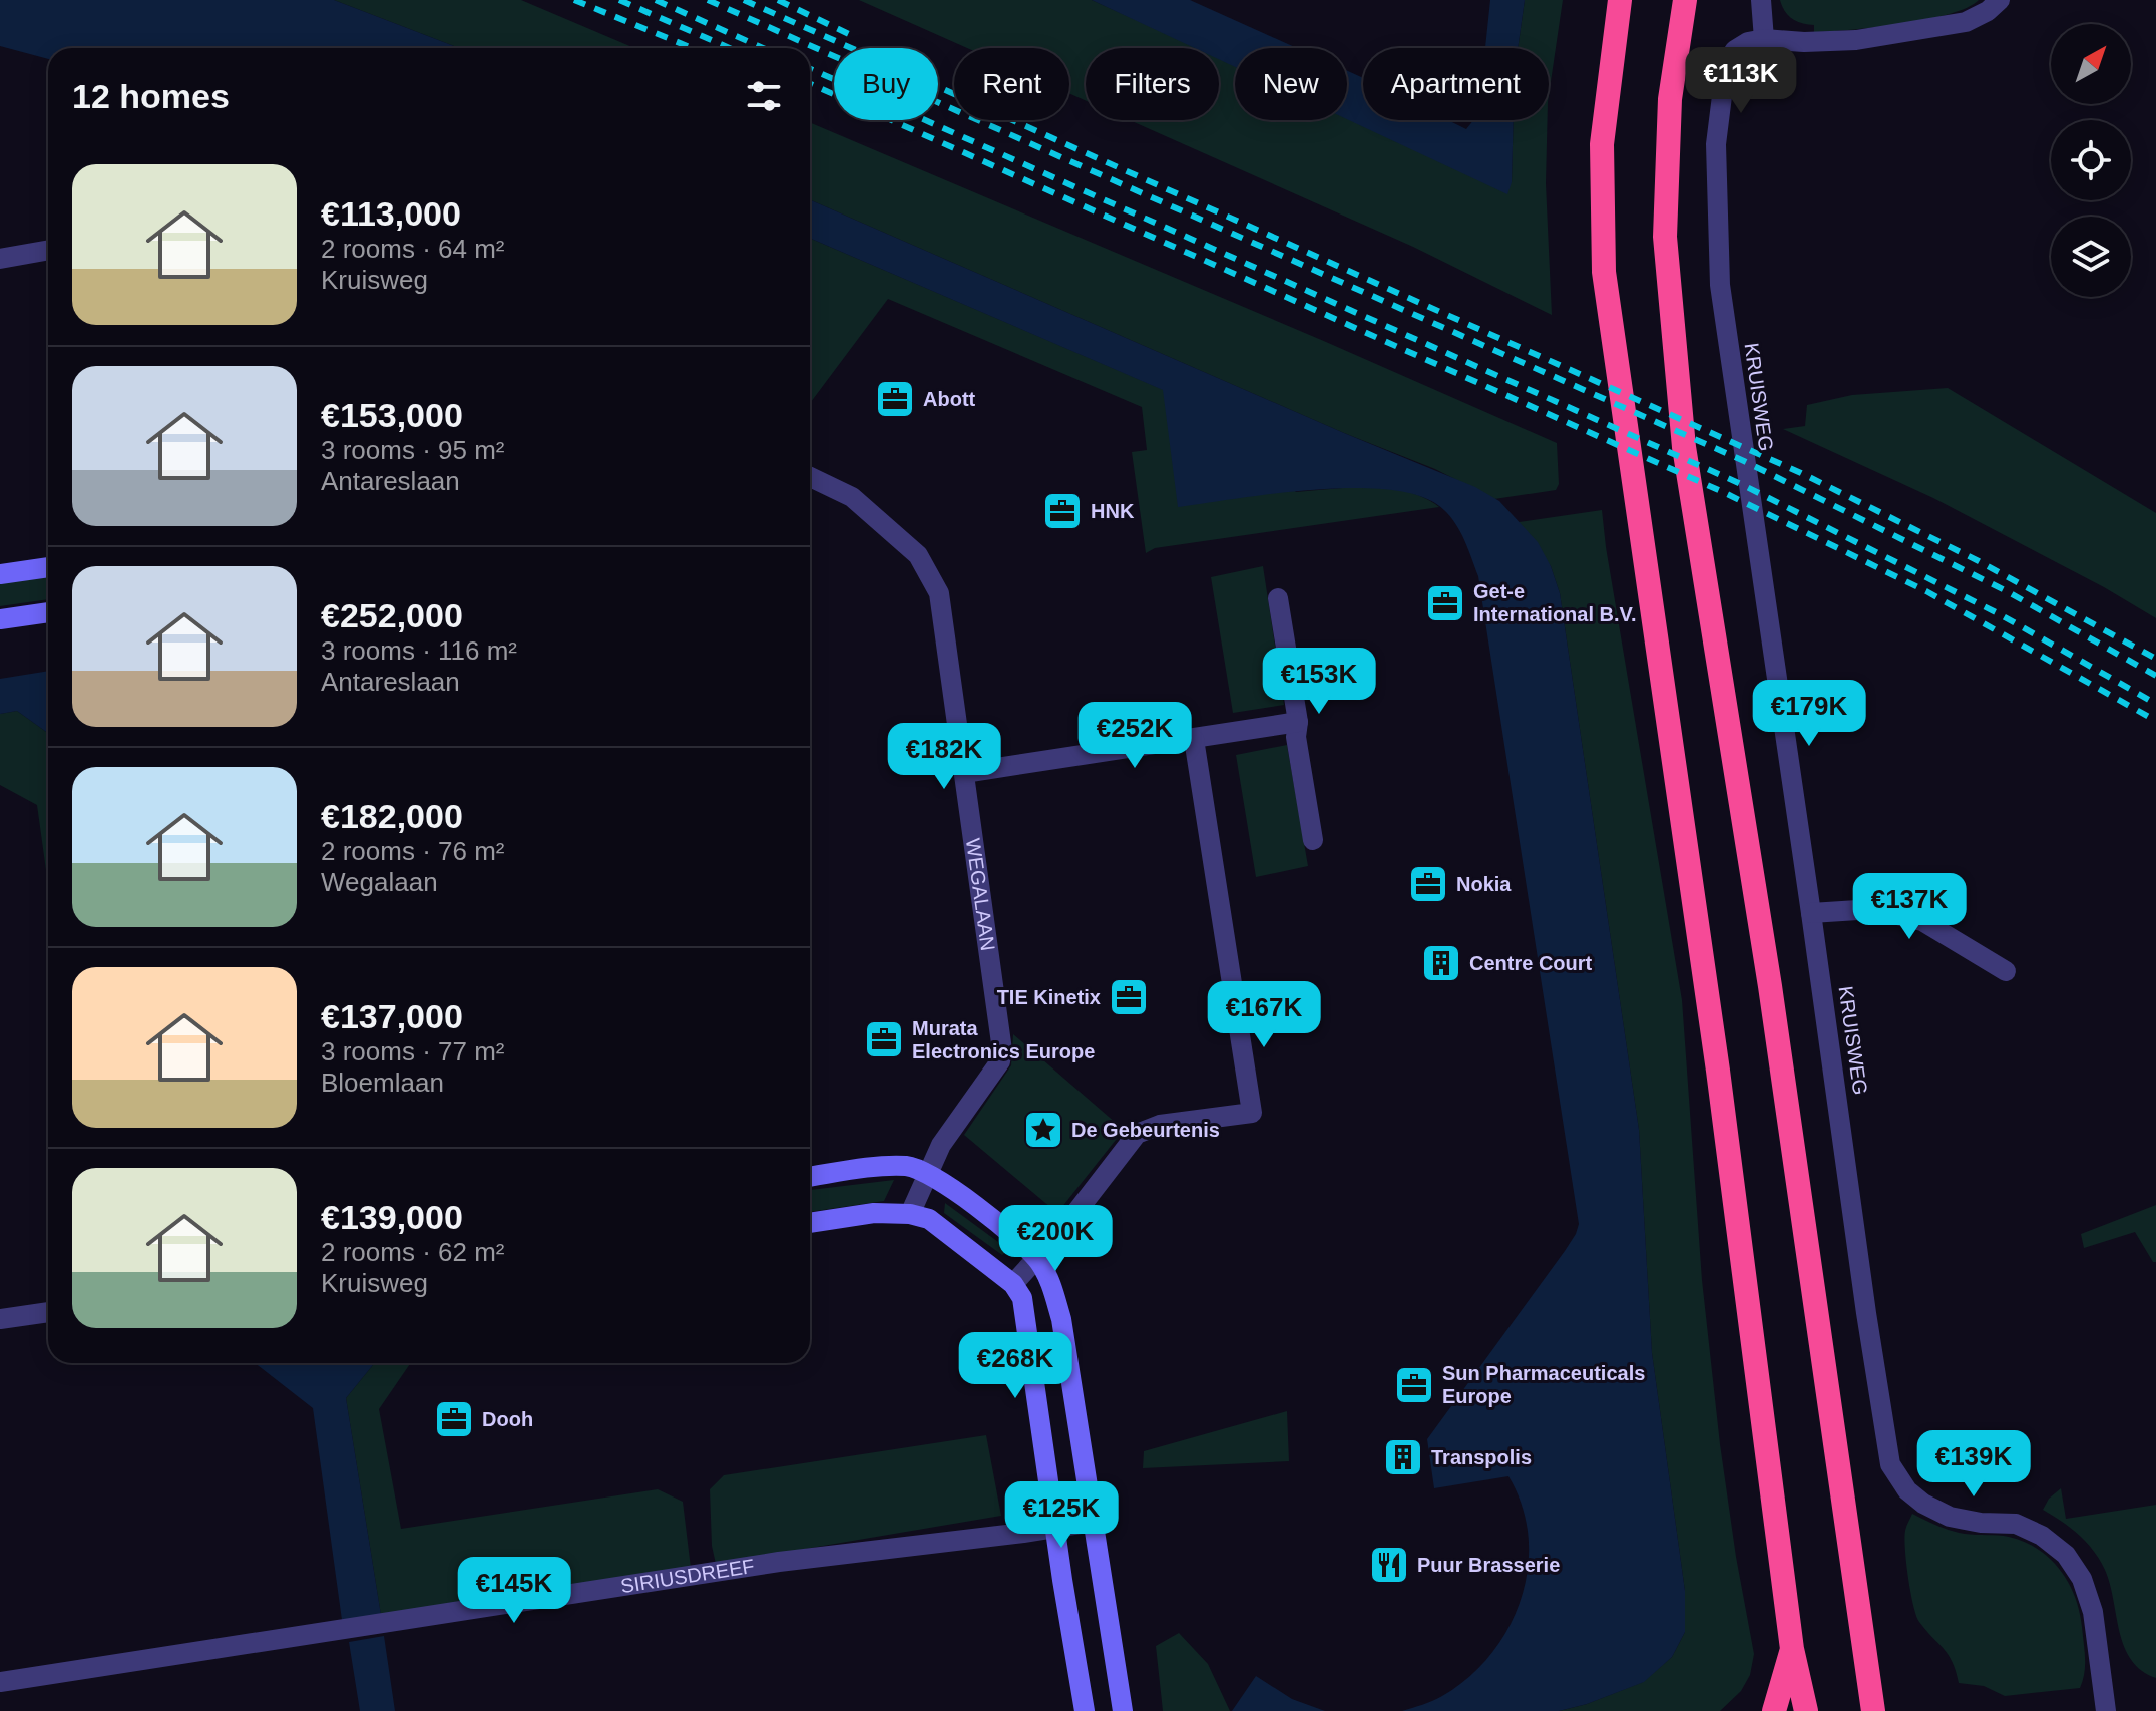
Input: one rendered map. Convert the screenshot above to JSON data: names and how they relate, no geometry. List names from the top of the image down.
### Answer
{
  "streets": {
    "street": ["KRUISWEG", "WEGALAAN", "SIRIUSDREEF"]
  },
  "places": {
    "office": [
      "Abott",
      "HNK",
      "Get-e International B.V.",
      "Nokia",
      "TIE Kinetix",
      "Murata Electronics Europe",
      "Sun Pharmaceuticals Europe",
      "Dooh"
    ],
    "building": ["Centre Court", "Transpolis"],
    "place": ["De Gebeurtenis"],
    "restaurant": ["Puur Brasserie"]
  },
  "north": "top right",
  "page": {
    "price": [
      "€113K",
      "€153K",
      "€179K",
      "€252K",
      "€182K",
      "€137K",
      "€167K",
      "€200K",
      "€268K",
      "€139K",
      "€125K",
      "€145K"
    ],
    "chip": [
      "Buy",
      "Rent",
      "Filters",
      "New",
      "Apartment"
    ],
    "heading": "12 homes",
    "list": [
      {
        "name": "€113,000",
        "note": "2 rooms · 64 m² · Kruisweg"
      },
      {
        "name": "€153,000",
        "note": "3 rooms · 95 m² · Antareslaan"
      },
      {
        "name": "€252,000",
        "note": "3 rooms · 116 m² · Antareslaan"
      },
      {
        "name": "€182,000",
        "note": "2 rooms · 76 m² · Wegalaan"
      },
      {
        "name": "€137,000",
        "note": "3 rooms · 77 m² · Bloemlaan"
      },
      {
        "name": "€139,000",
        "note": "2 rooms · 62 m² · Kruisweg"
      }
    ]
  }
}
